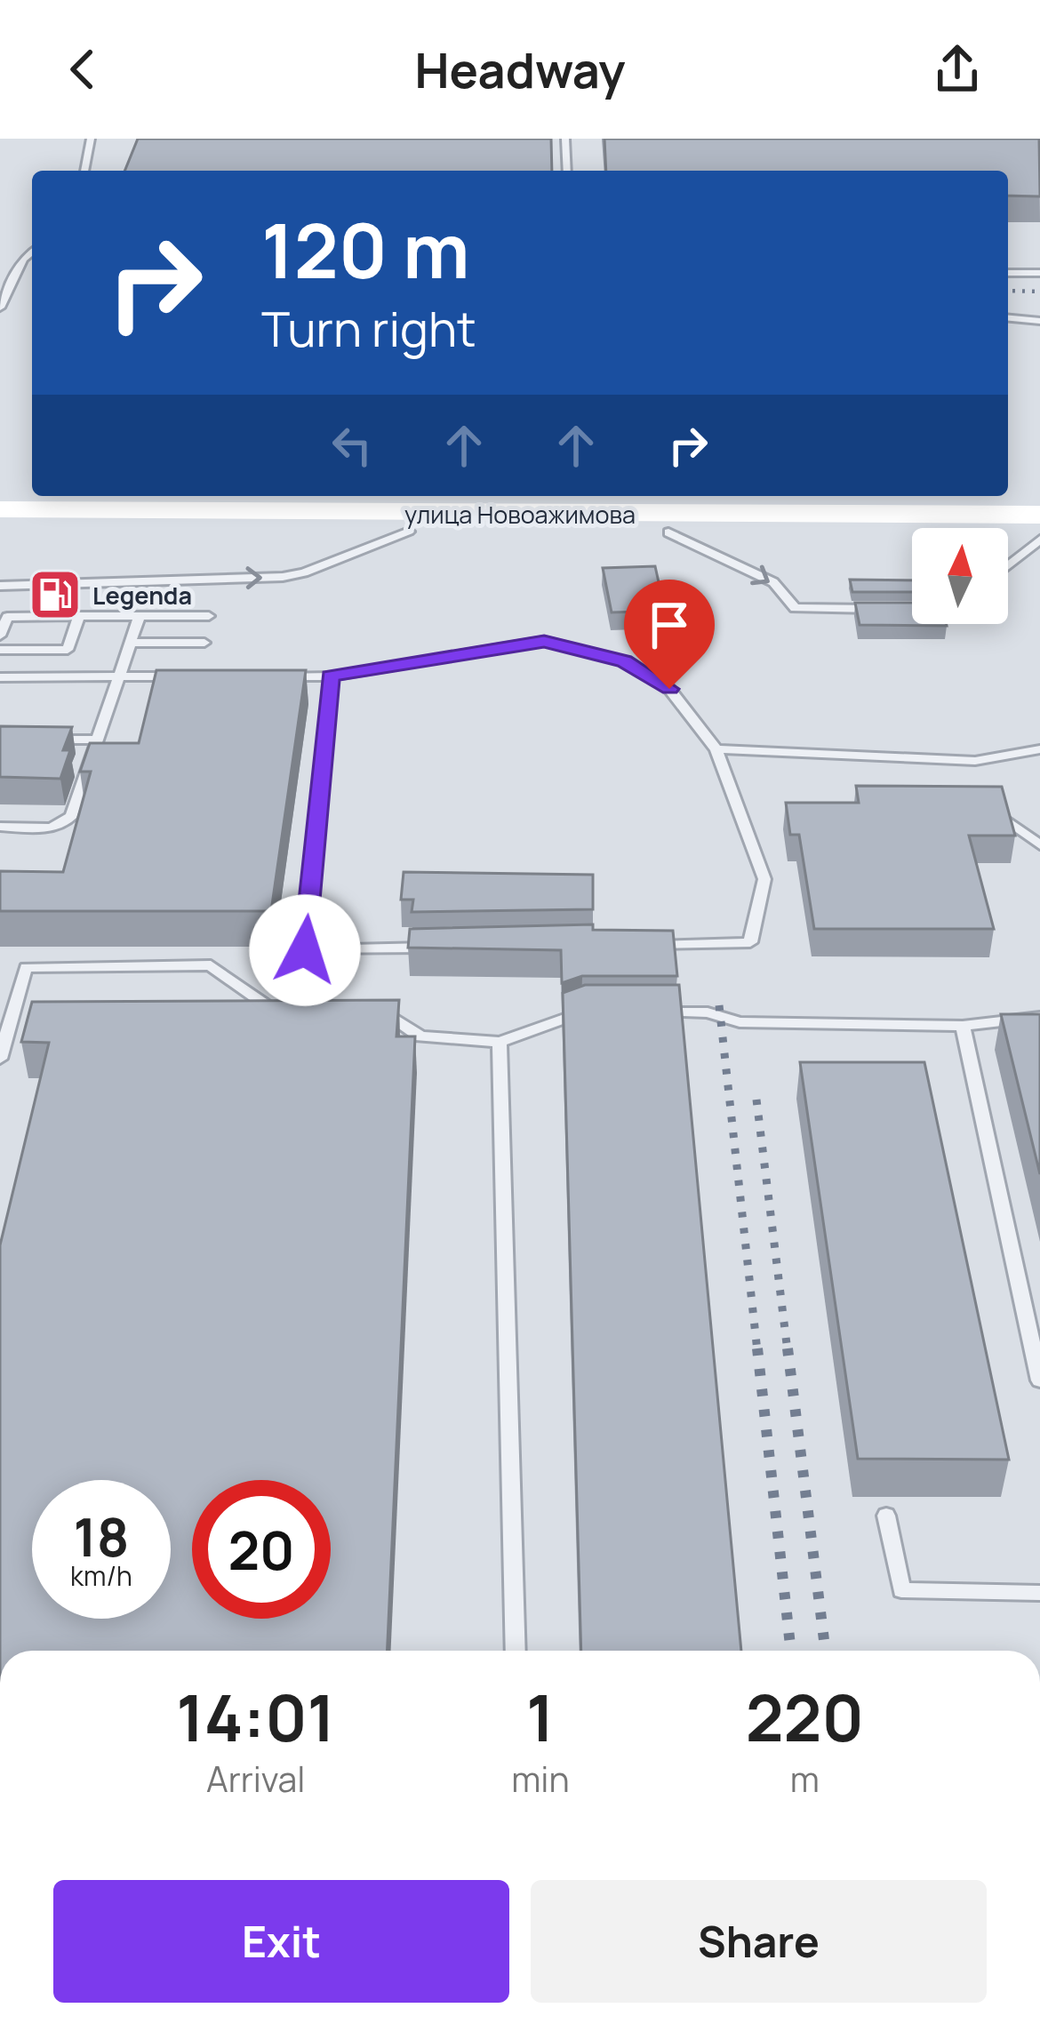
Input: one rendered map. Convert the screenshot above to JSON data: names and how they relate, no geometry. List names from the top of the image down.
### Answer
{
  "streets": {
    "main road": ["улица Новоажимова"]
  },
  "places": {
    "fuel station": ["Legenda"]
  },
  "north": "top",
  "page": {
    "header": "Headway",
    "turn": ["120 m", "Turn right"],
    "speed": "18 km/h",
    "limit": "20",
    "eta": [
      "14:01",
      "Arrival",
      "1",
      "min",
      "220",
      "m"
    ],
    "buttons": ["Exit", "Share"]
  }
}
